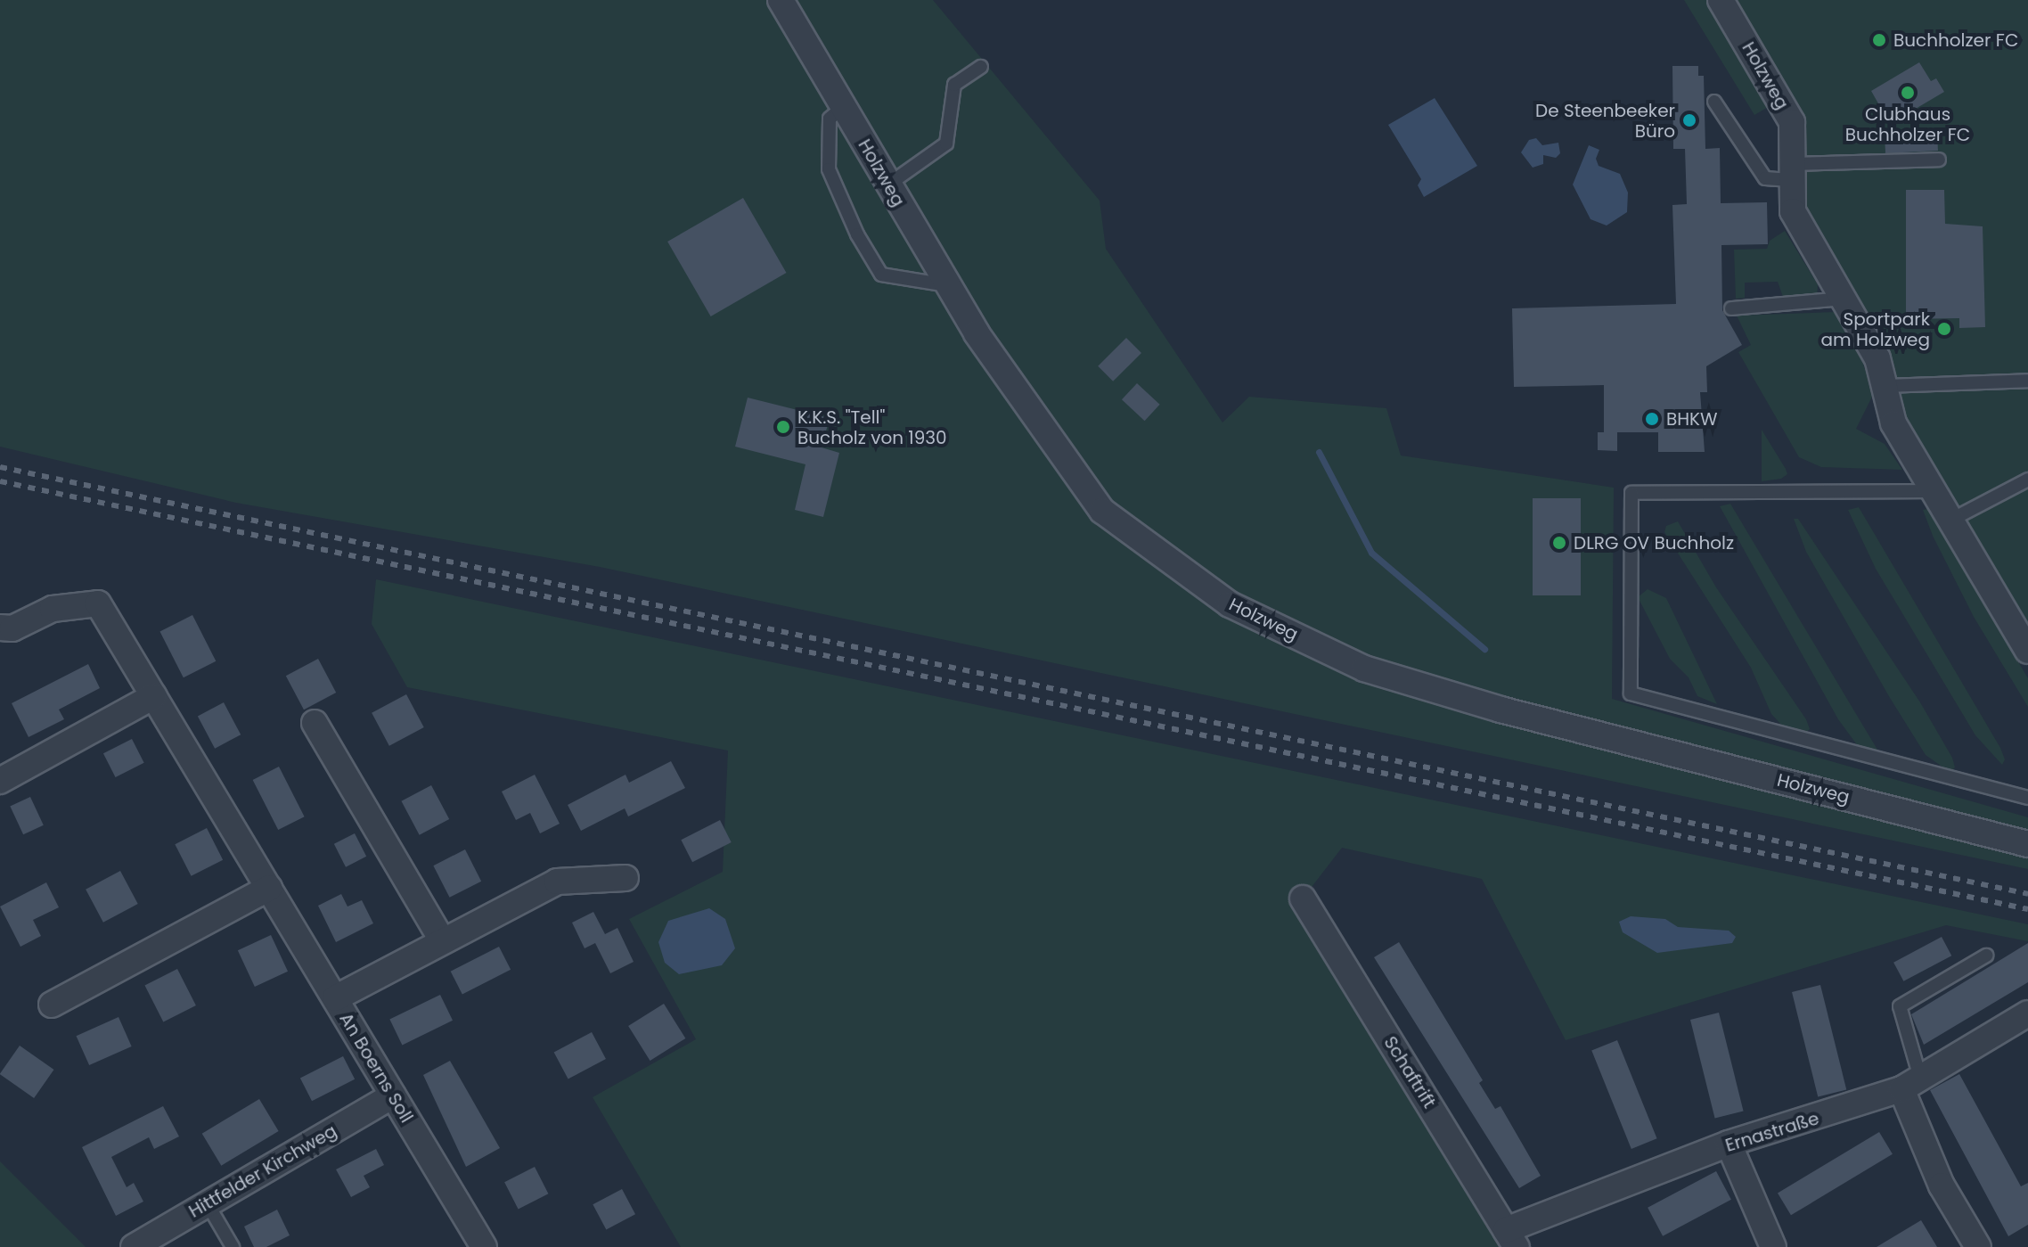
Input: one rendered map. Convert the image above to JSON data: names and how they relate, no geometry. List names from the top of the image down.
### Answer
{
  "streets": {
    "street": [
      "Holzweg",
      "An Boerns Soll",
      "Schaftrift",
      "Ernastraße",
      "Hittfelder Kirchweg"
    ]
  },
  "crossings": [
    ["An Boerns Soll", "Hittfelder Kirchweg"],
    ["Schaftrift", "Ernastraße"]
  ],
  "places": [
    "Buchholzer FC",
    "Clubhaus Buchholzer FC",
    "De Steenbeeker Büro",
    "Sportpark am Holzweg",
    "BHKW",
    "K.K.S. \"Tell\" Bucholz von 1930",
    "DLRG OV Buchholz"
  ]
}
